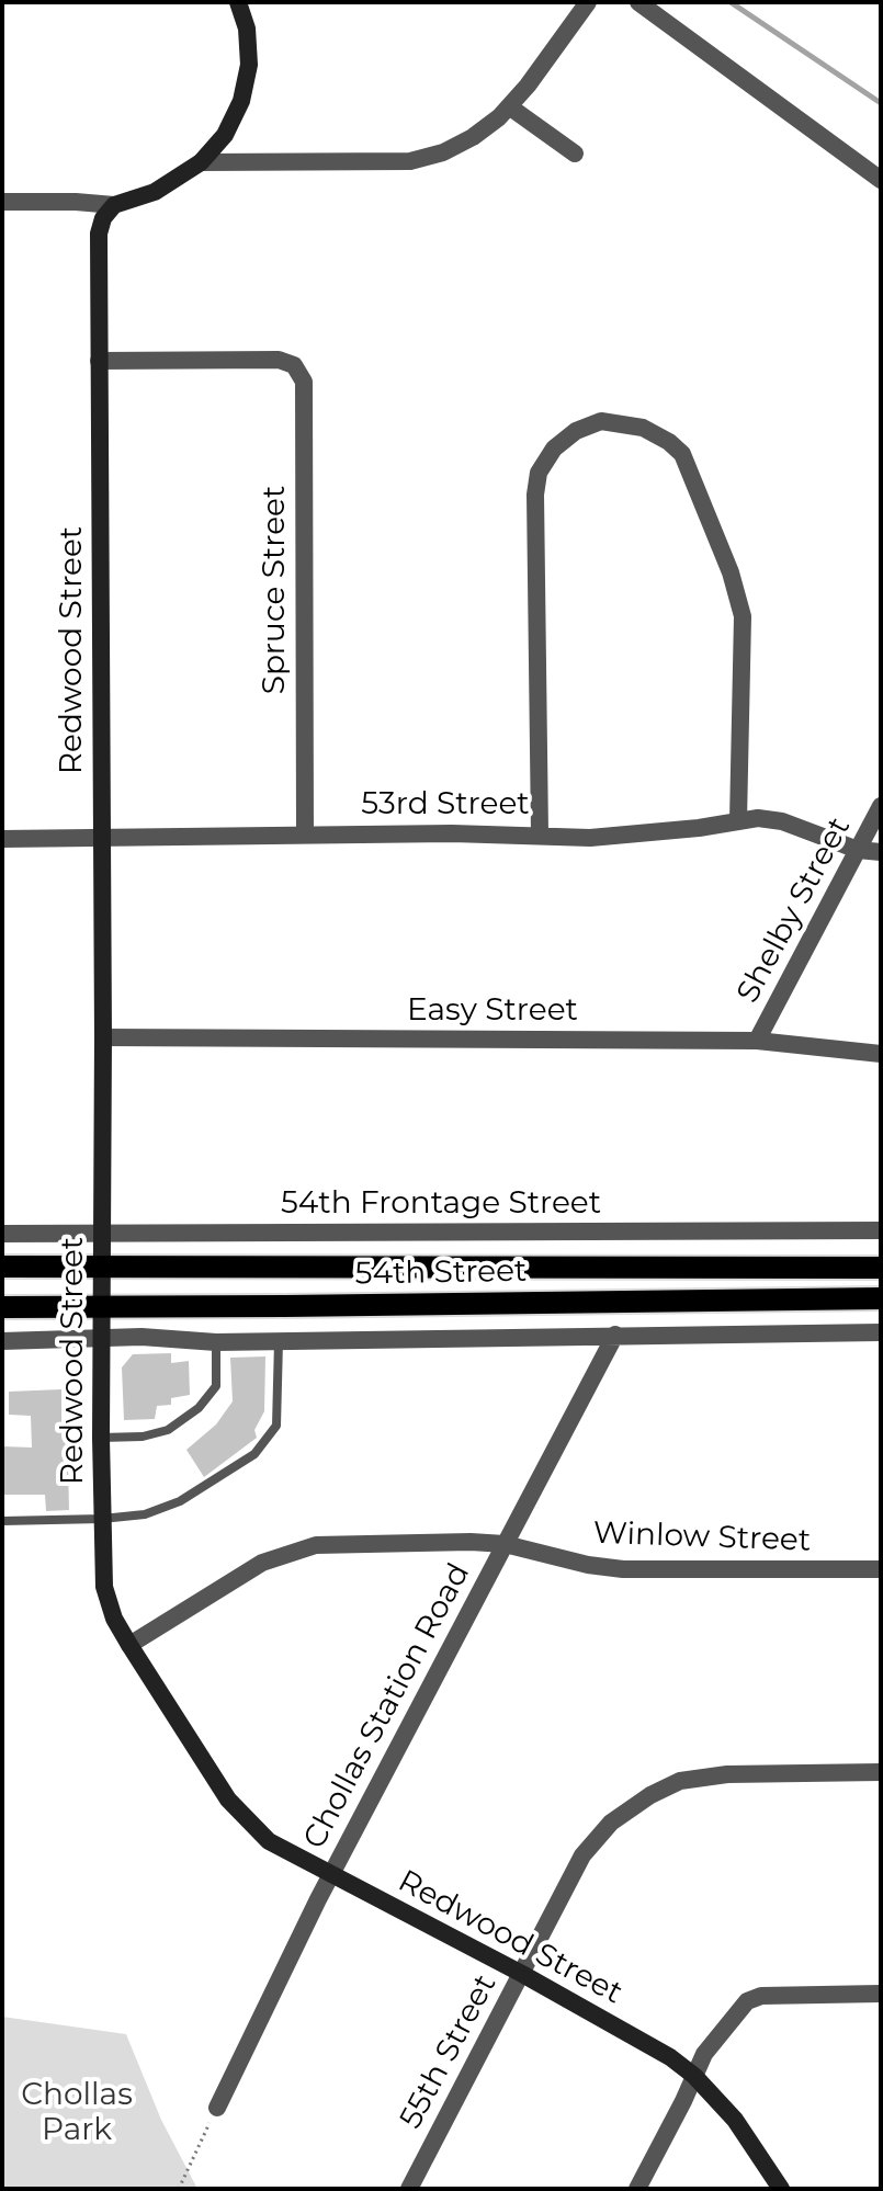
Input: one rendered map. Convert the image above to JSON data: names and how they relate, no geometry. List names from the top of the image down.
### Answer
{
  "streets": {
    "main road": ["54th Street"],
    "street": [
      "Spruce Street",
      "Redwood Street",
      "53rd Street",
      "Shelby Street",
      "Easy Street",
      "54th Frontage Street",
      "Winlow Street",
      "Chollas Station Road",
      "55th Street"
    ]
  },
  "crossings": [
    ["Spruce Street", "Redwood Street"],
    ["Spruce Street", "53rd Street"],
    ["Redwood Street", "53rd Street"],
    ["Redwood Street", "Easy Street"],
    ["Redwood Street", "54th Frontage Street"],
    ["Redwood Street", "54th Street"],
    ["Redwood Street", "Winlow Street"],
    ["Redwood Street", "Chollas Station Road"],
    ["Redwood Street", "55th Street"],
    ["53rd Street", "Shelby Street"],
    ["Shelby Street", "Easy Street"],
    ["Winlow Street", "Chollas Station Road"]
  ],
  "parks": ["Chollas Park"]
}
